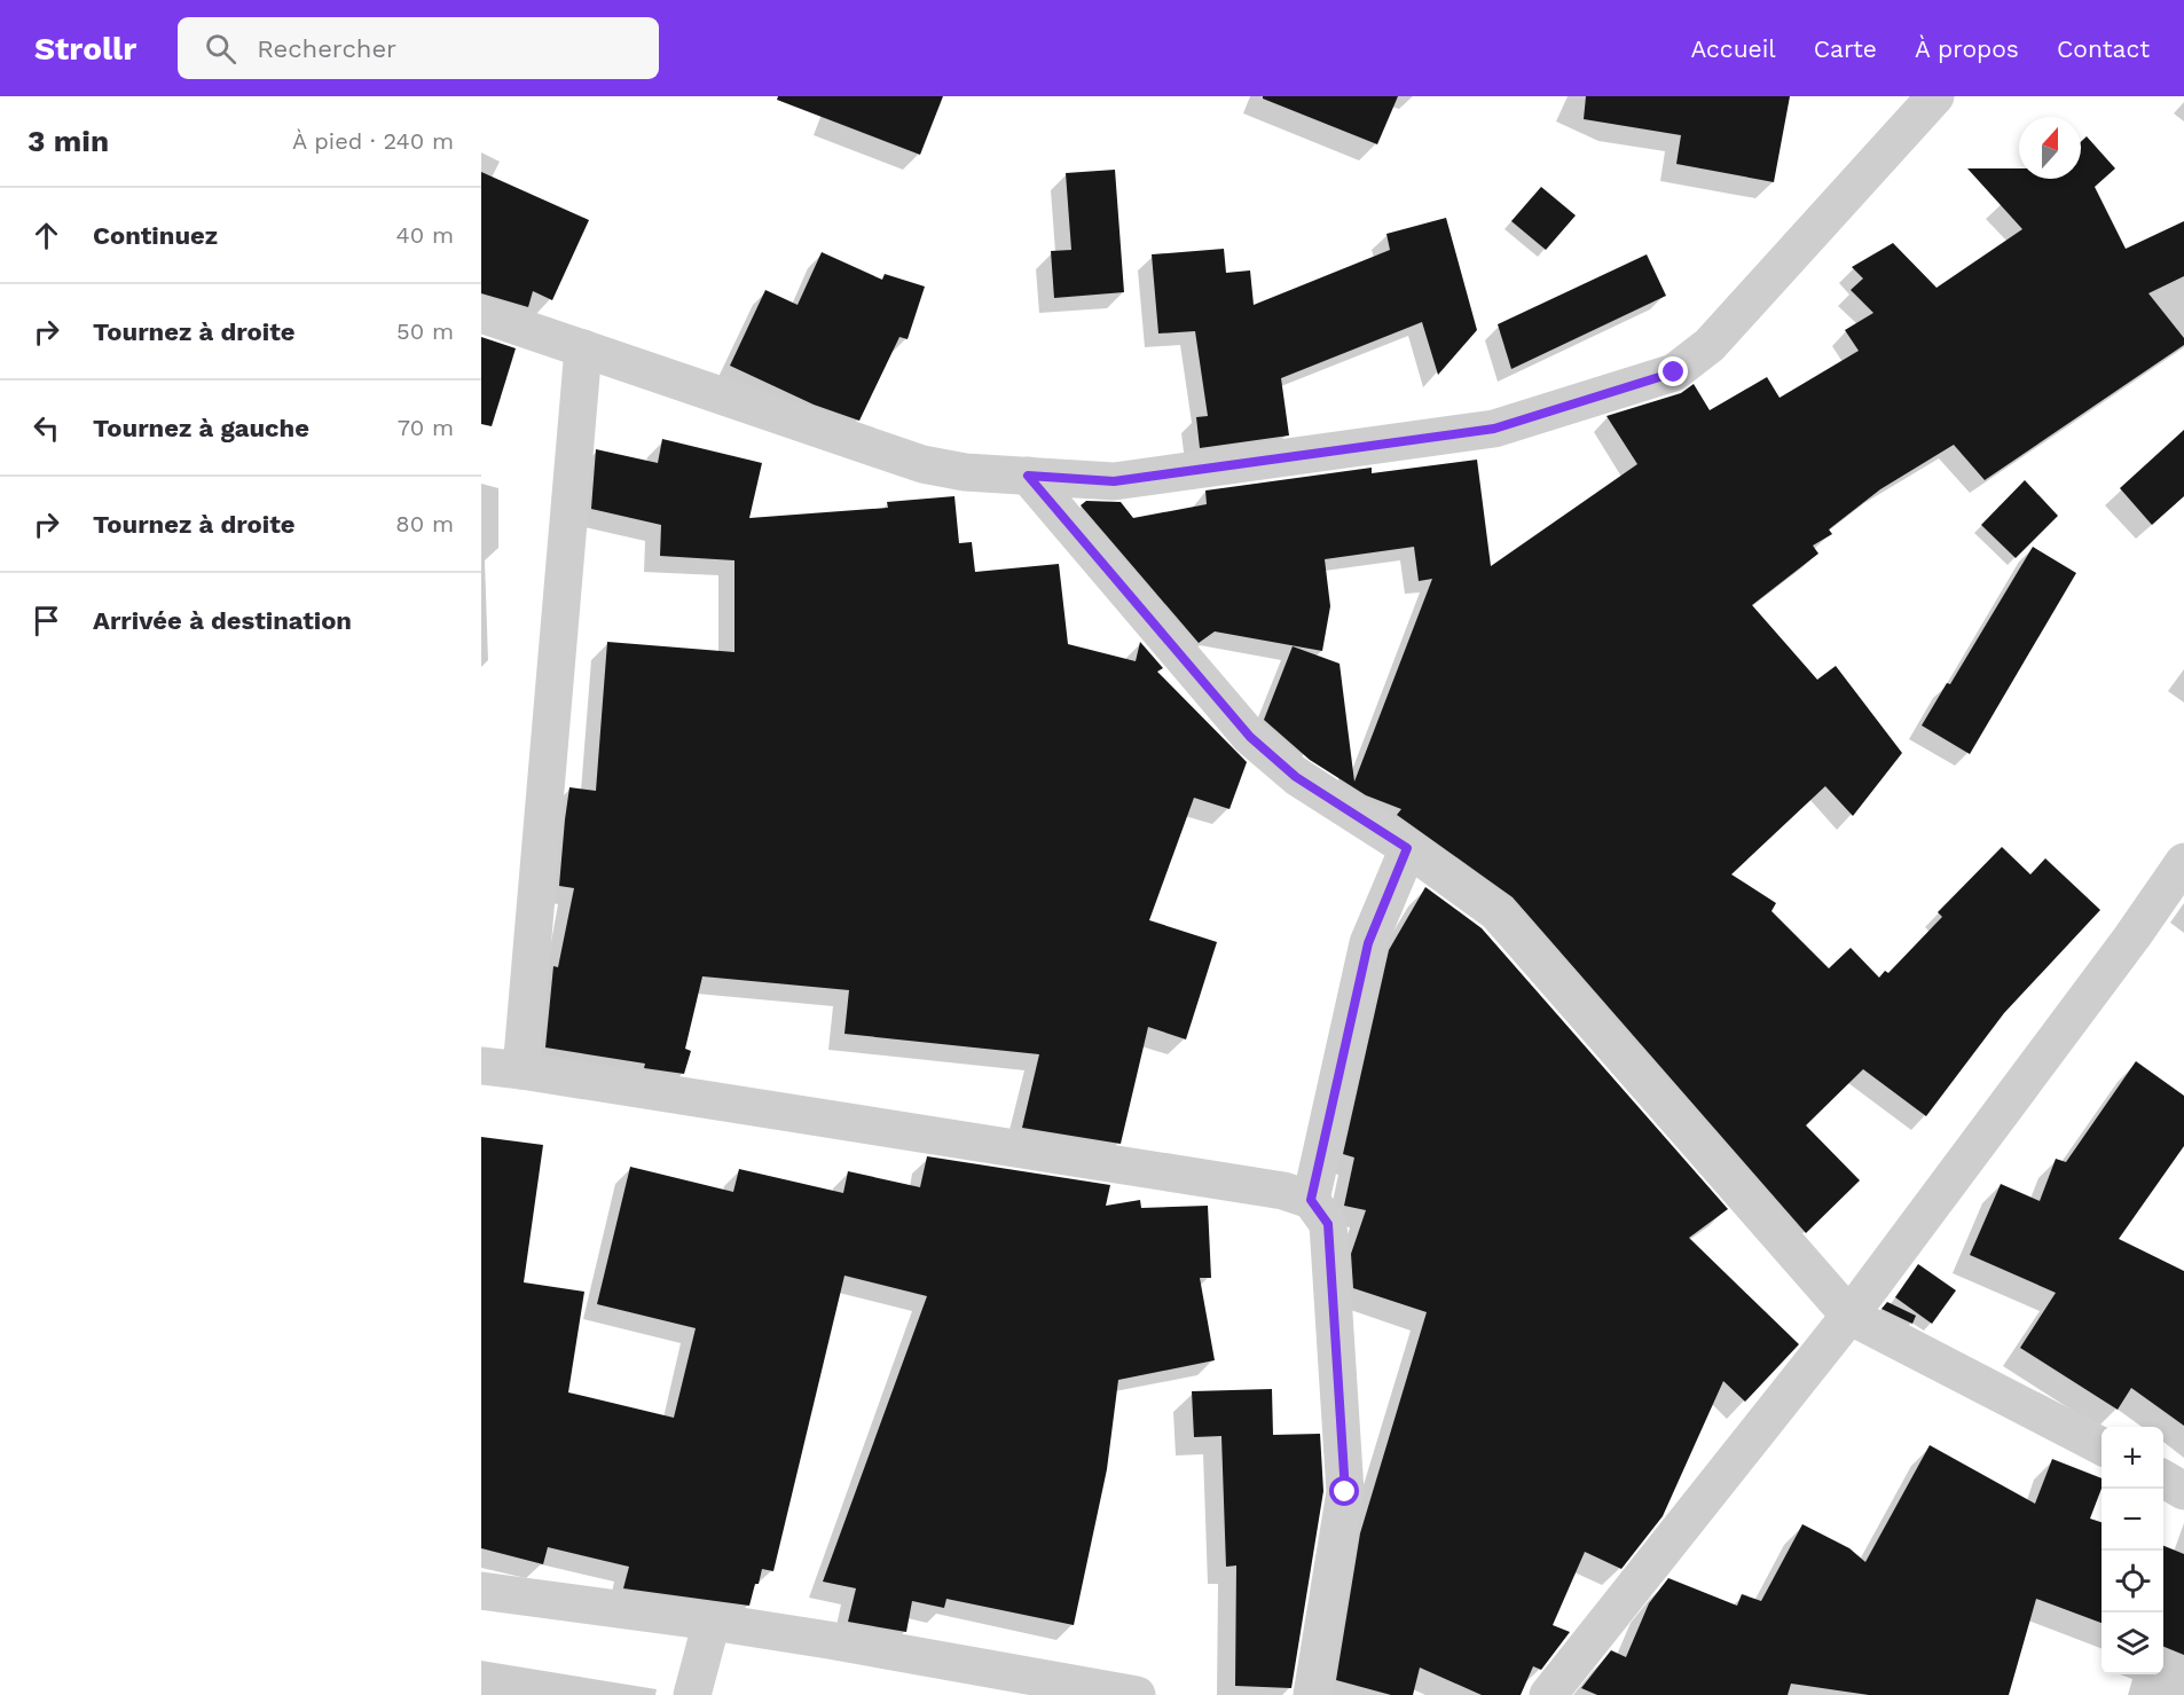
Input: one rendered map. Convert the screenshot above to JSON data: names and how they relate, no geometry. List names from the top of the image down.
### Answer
{
  "north": "top",
  "page": {
    "header": "Strollr",
    "search": "Rechercher",
    "nav": [
      "Accueil",
      "Carte",
      "À propos",
      "Contact"
    ],
    "heading": ["3 min", "À pied · 240 m"],
    "list": [
      ["Continuez", "40 m"],
      ["Tournez à droite", "50 m"],
      ["Tournez à gauche", "70 m"],
      ["Tournez à droite", "80 m"],
      "Arrivée à destination"
    ],
    "map_buttons": ["+", "−"]
  }
}
